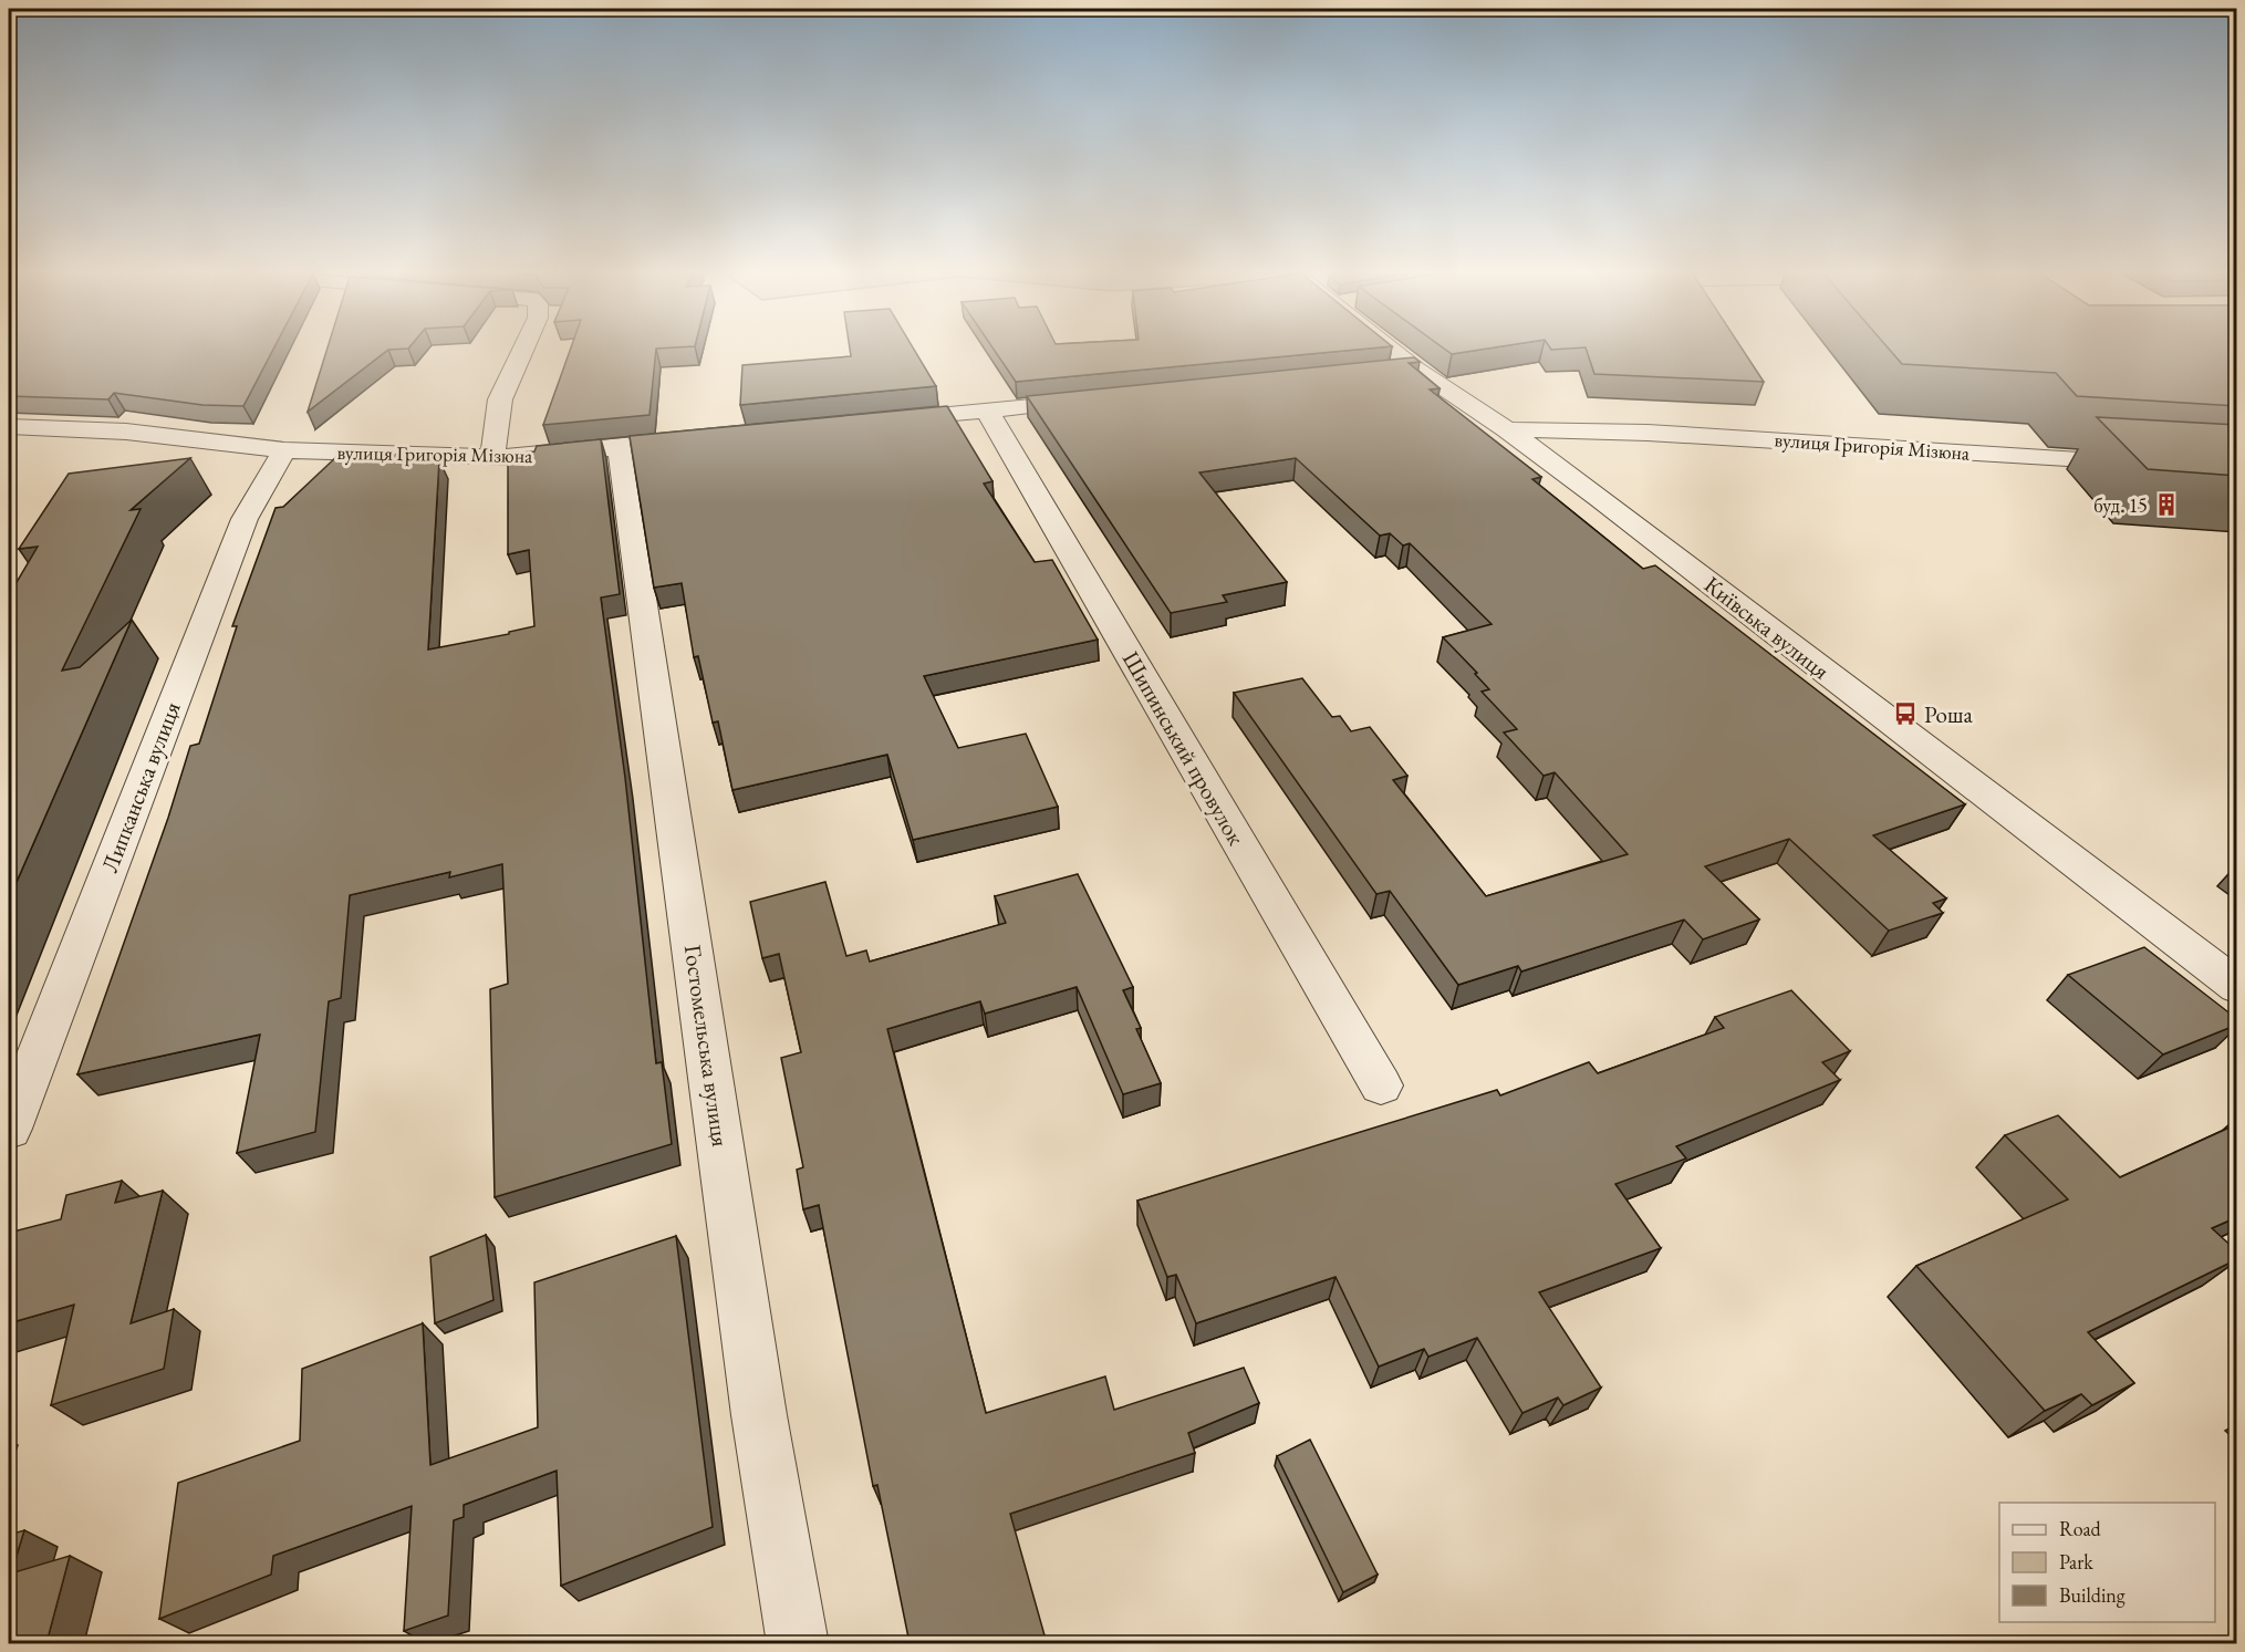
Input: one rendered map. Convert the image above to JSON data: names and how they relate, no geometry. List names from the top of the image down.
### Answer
{
  "streets": {
    "street": [
      "вулиця Григорія Мізюна",
      "Київська вулиця",
      "Шипинський провулок",
      "Липканська вулиця",
      "Гостомельська вулиця"
    ]
  },
  "crossings": [
    ["вулиця Григорія Мізюна", "Київська вулиця"],
    ["вулиця Григорія Мізюна", "Липканська вулиця"],
    ["вулиця Григорія Мізюна", "Гостомельська вулиця"]
  ],
  "places": {
    "building": ["буд. 15"],
    "bus stop": ["Роша"]
  },
  "legend": ["Road", "Park", "Building"]
}
